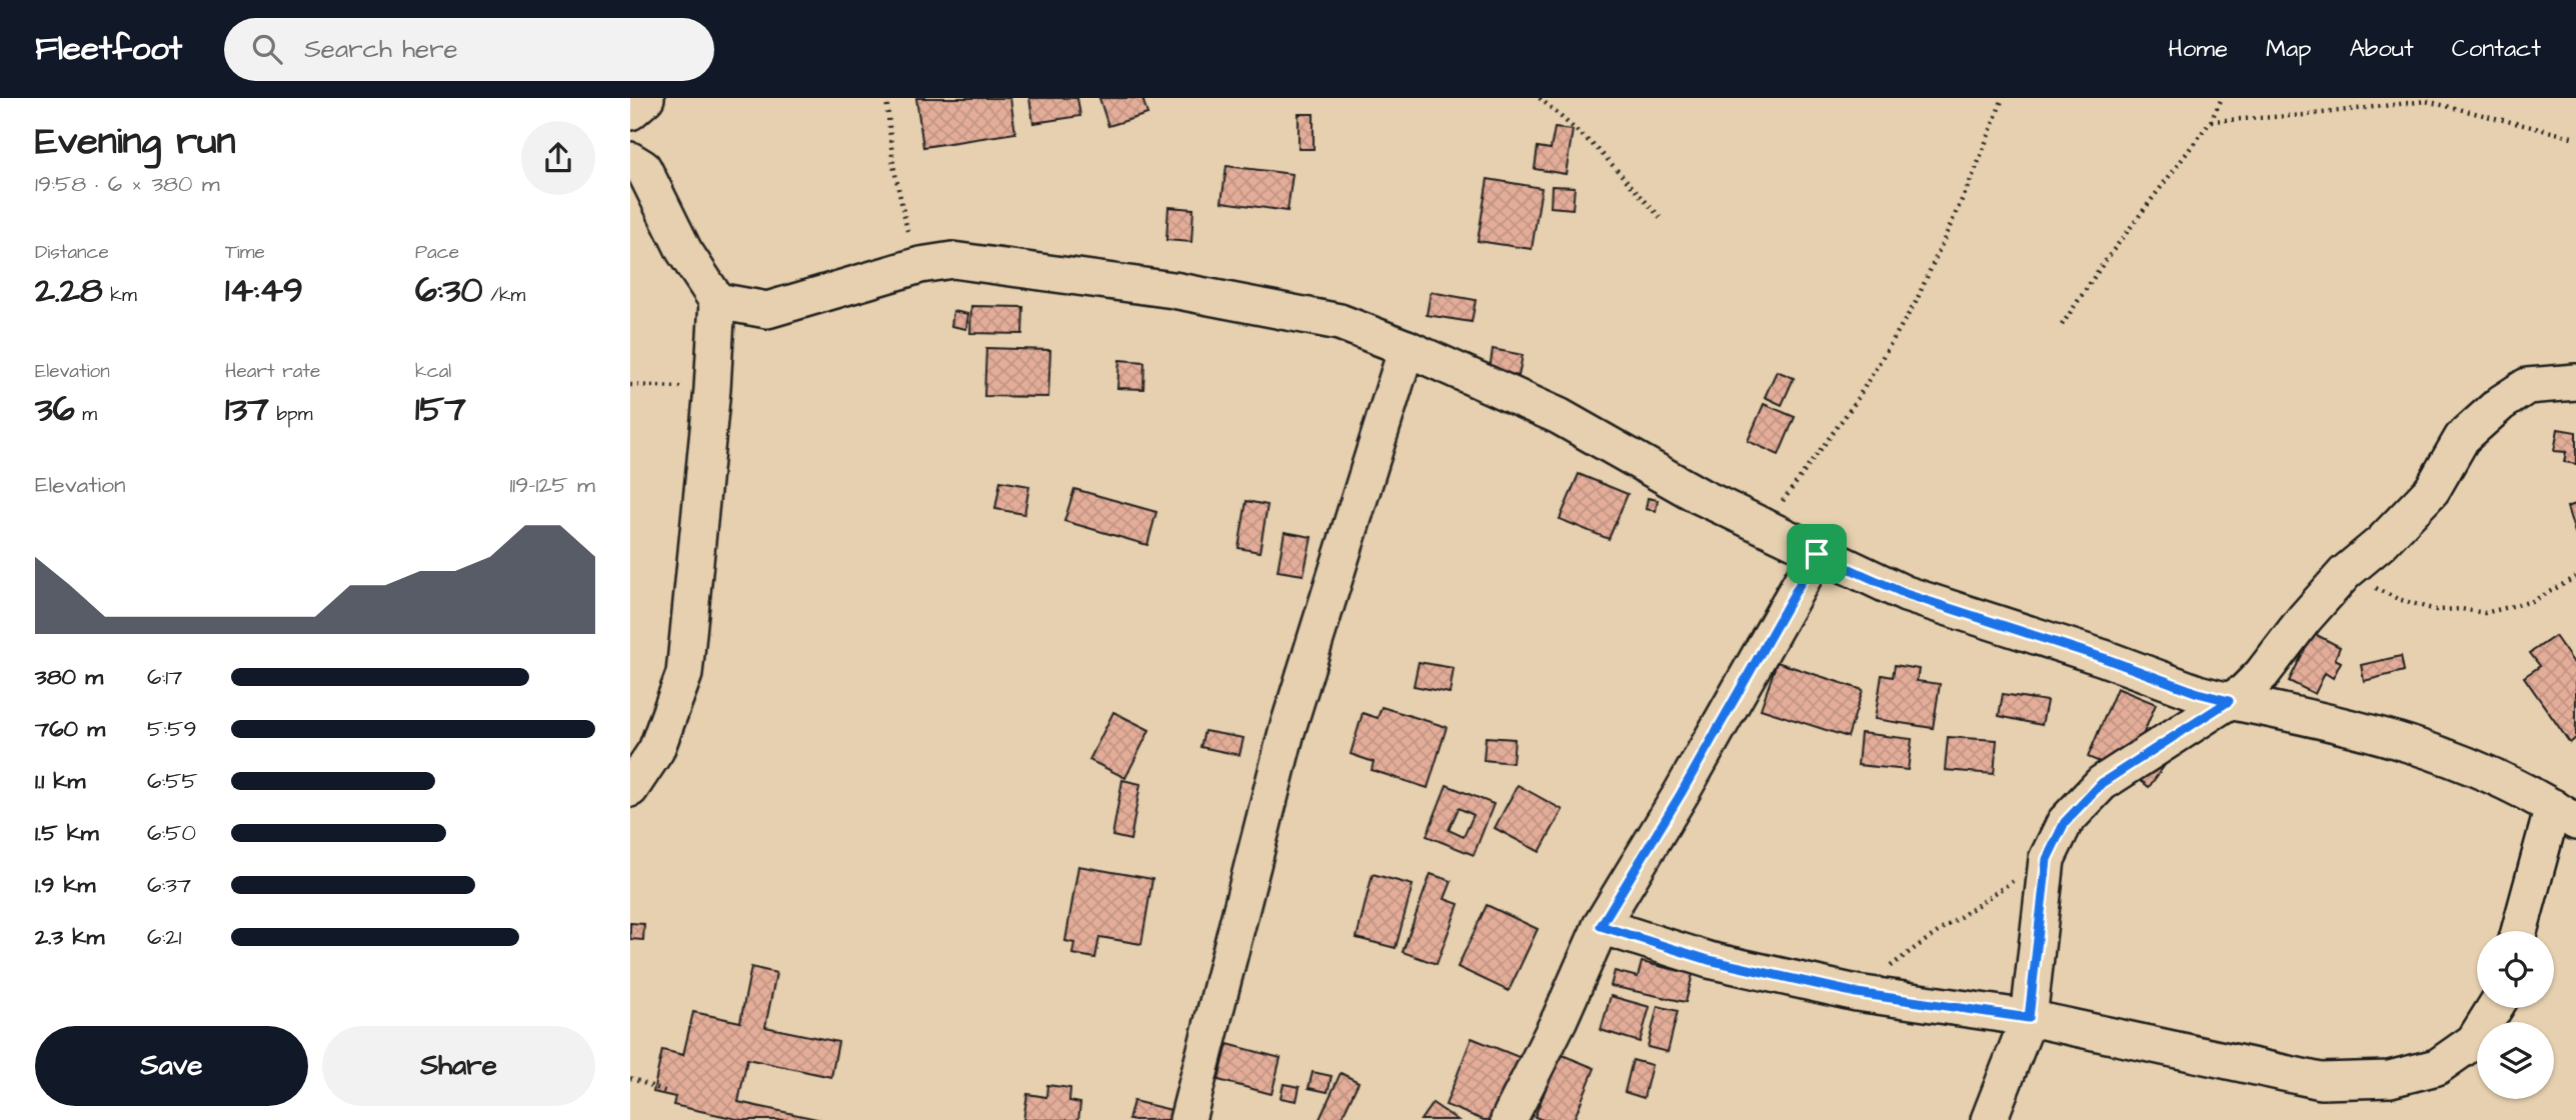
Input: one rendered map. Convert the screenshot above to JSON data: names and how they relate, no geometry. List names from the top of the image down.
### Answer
{
  "page": {
    "header": "Fleetfoot",
    "search": "Search here",
    "nav": [
      "Home",
      "Map",
      "About",
      "Contact"
    ],
    "heading": ["Evening run", "19:58 · 6 × 380 m"],
    "stats": [
      ["Distance", "2.28 km"],
      ["Time", "14:49"],
      ["Pace", "6:30 /km"],
      ["Elevation", "36 m"],
      ["Heart rate", "137 bpm"],
      ["kcal", "157"]
    ],
    "chart": ["Elevation", "119–125 m"],
    "list": [
      {
        "name": "380 m",
        "note": "6:17"
      },
      {
        "name": "760 m",
        "note": "5:59"
      },
      {
        "name": "1.1 km",
        "note": "6:55"
      },
      {
        "name": "1.5 km",
        "note": "6:50"
      },
      {
        "name": "1.9 km",
        "note": "6:37"
      },
      {
        "name": "2.3 km",
        "note": "6:21"
      }
    ],
    "buttons": ["Save", "Share"]
  }
}
